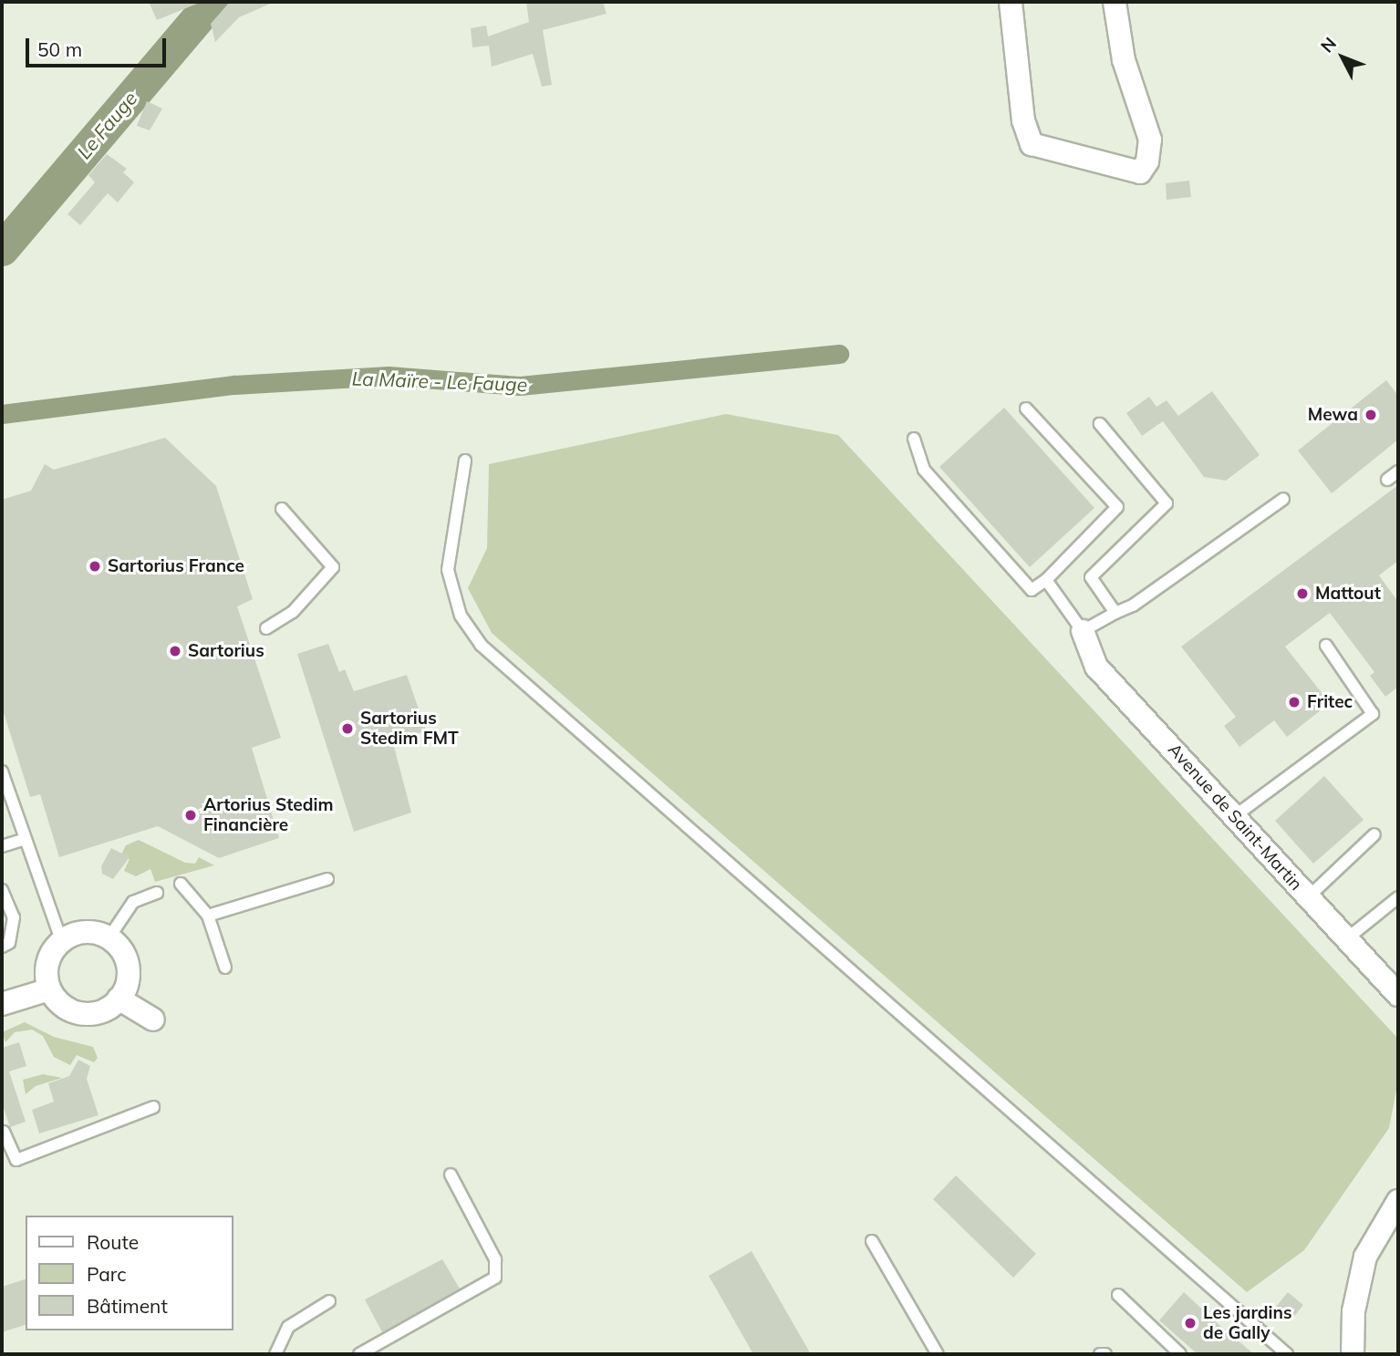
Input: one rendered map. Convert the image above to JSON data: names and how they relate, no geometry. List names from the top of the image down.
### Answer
{
  "streets": {
    "street": ["Avenue de Saint-Martin"]
  },
  "water": ["Le Fauge", "La Maïre - Le Fauge"],
  "places": [
    "Mewa",
    "Sartorius France",
    "Mattout",
    "Sartorius",
    "Fritec",
    "Sartorius Stedim FMT",
    "Artorius Stedim Financière",
    "Les jardins de Gally"
  ],
  "legend": ["Route", "Parc", "Bâtiment"],
  "scale_bar": "50 m",
  "north": "top left"
}
